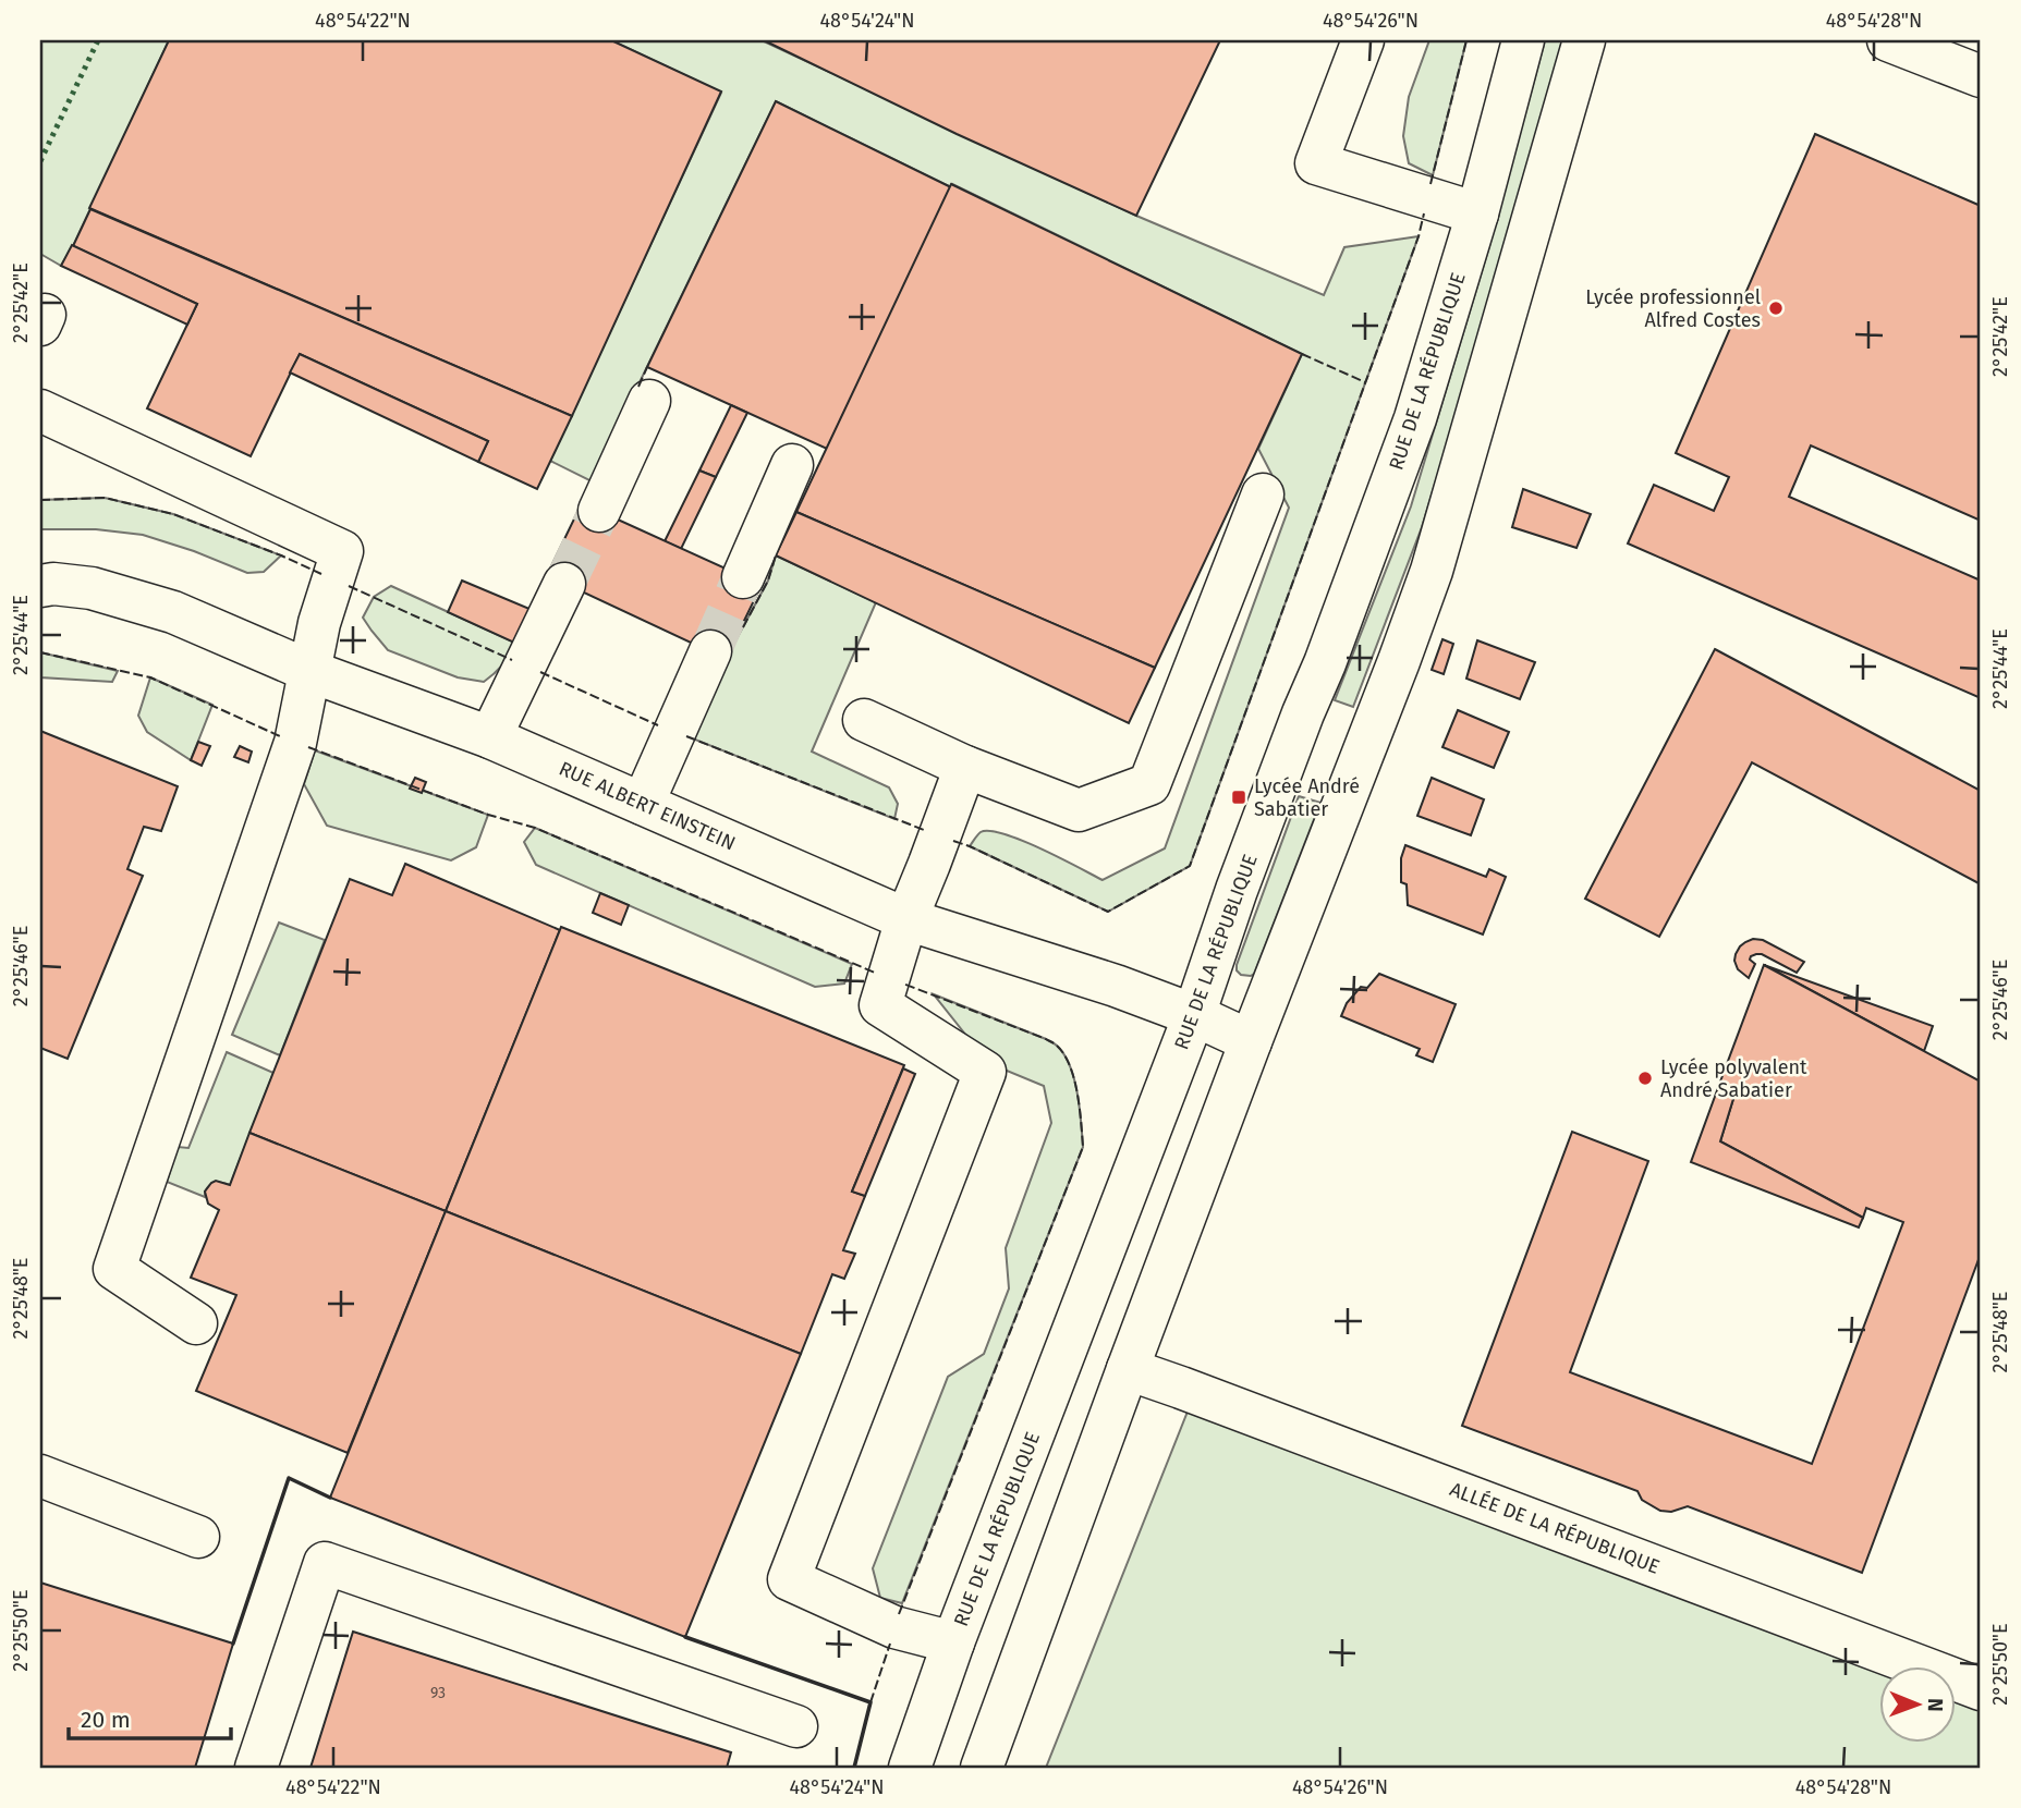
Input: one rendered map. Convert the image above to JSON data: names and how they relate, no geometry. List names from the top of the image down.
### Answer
{
  "streets": {
    "main road": ["RUE DE LA RÉPUBLIQUE", "RUE ALBERT EINSTEIN", "ALLÉE DE LA RÉPUBLIQUE"]
  },
  "crossings": [
    ["RUE DE LA RÉPUBLIQUE", "RUE ALBERT EINSTEIN"]
  ],
  "places": {
    "other": ["Lycée professionnel Alfred Costes", "Lycée polyvalent André Sabatier"],
    "transit": ["Lycée André Sabatier"]
  },
  "house_numbers": ["93"],
  "scale_bar": "20 m",
  "north": "right",
  "coordinates": [
    "48°54'22\"N",
    "48°54'24\"N",
    "48°54'26\"N",
    "48°54'28\"N",
    "2°25'42\"E",
    "2°25'44\"E",
    "2°25'46\"E",
    "2°25'48\"E",
    "2°25'50\"E"
  ]
}
